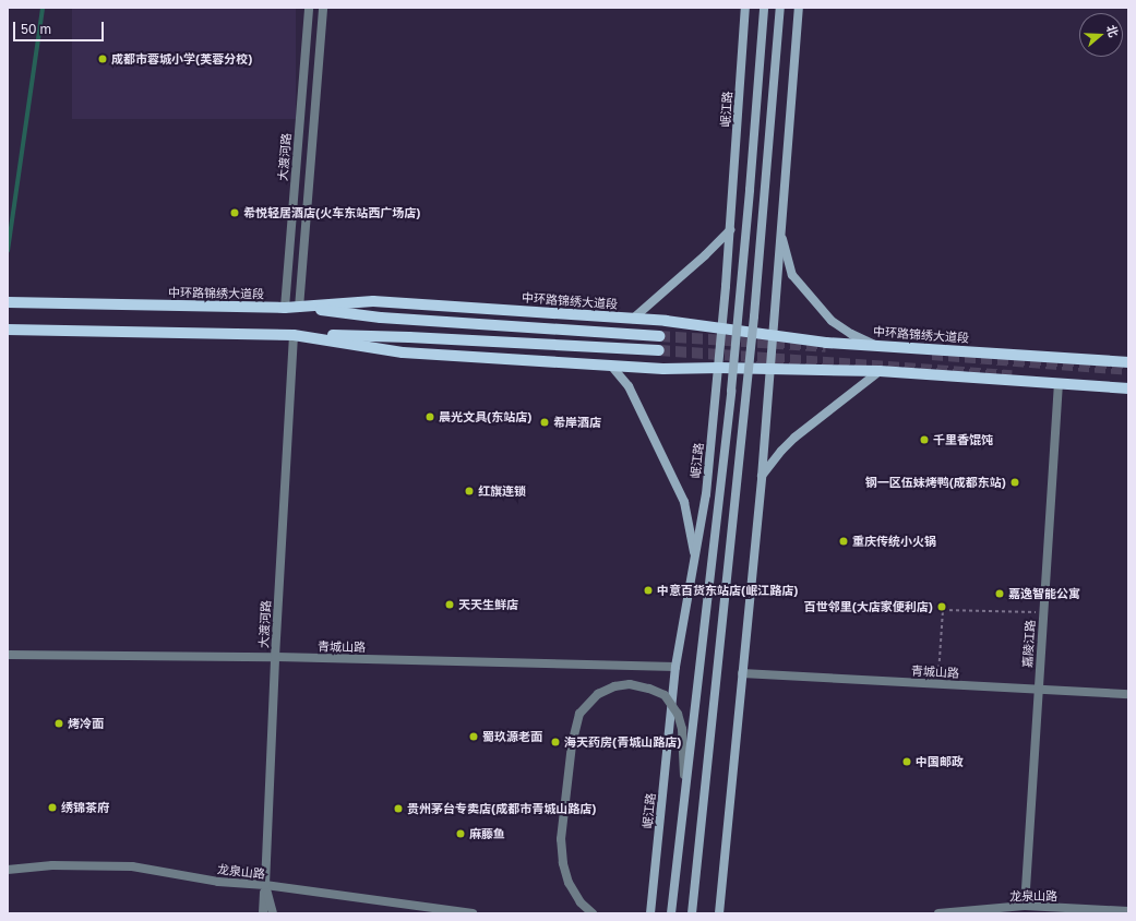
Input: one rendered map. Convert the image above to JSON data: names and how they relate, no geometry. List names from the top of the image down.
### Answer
{
  "streets": {
    "main road": ["岷江路", "中环路锦绣大道段"],
    "street": [
      "大渡河路",
      "嘉陵江路",
      "青城山路",
      "龙泉山路"
    ]
  },
  "crossings": [
    ["岷江路", "中环路锦绣大道段"],
    ["岷江路", "青城山路"],
    ["大渡河路", "中环路锦绣大道段"],
    ["大渡河路", "青城山路"],
    ["大渡河路", "龙泉山路"],
    ["嘉陵江路", "青城山路"],
    ["嘉陵江路", "龙泉山路"]
  ],
  "places": [
    "成都市蓉城小学(芙蓉分校)",
    "希悦轻居酒店(火车东站西广场店)",
    "晨光文具(东站店)",
    "希岸酒店",
    "千里香馄饨",
    "钢一区伍妹烤鸭(成都东站)",
    "红旗连锁",
    "重庆传统小火锅",
    "中意百货东站店(岷江路店)",
    "嘉逸智能公寓",
    "天天生鲜店",
    "百世邻里(大店家便利店)",
    "烤冷面",
    "蜀玖源老面",
    "海天药房(青城山路店)",
    "中国邮政",
    "绣锦茶府",
    "贵州茅台专卖店(成都市青城山路店)",
    "麻藤鱼"
  ],
  "scale_bar": "50 m",
  "north": "right"
}
